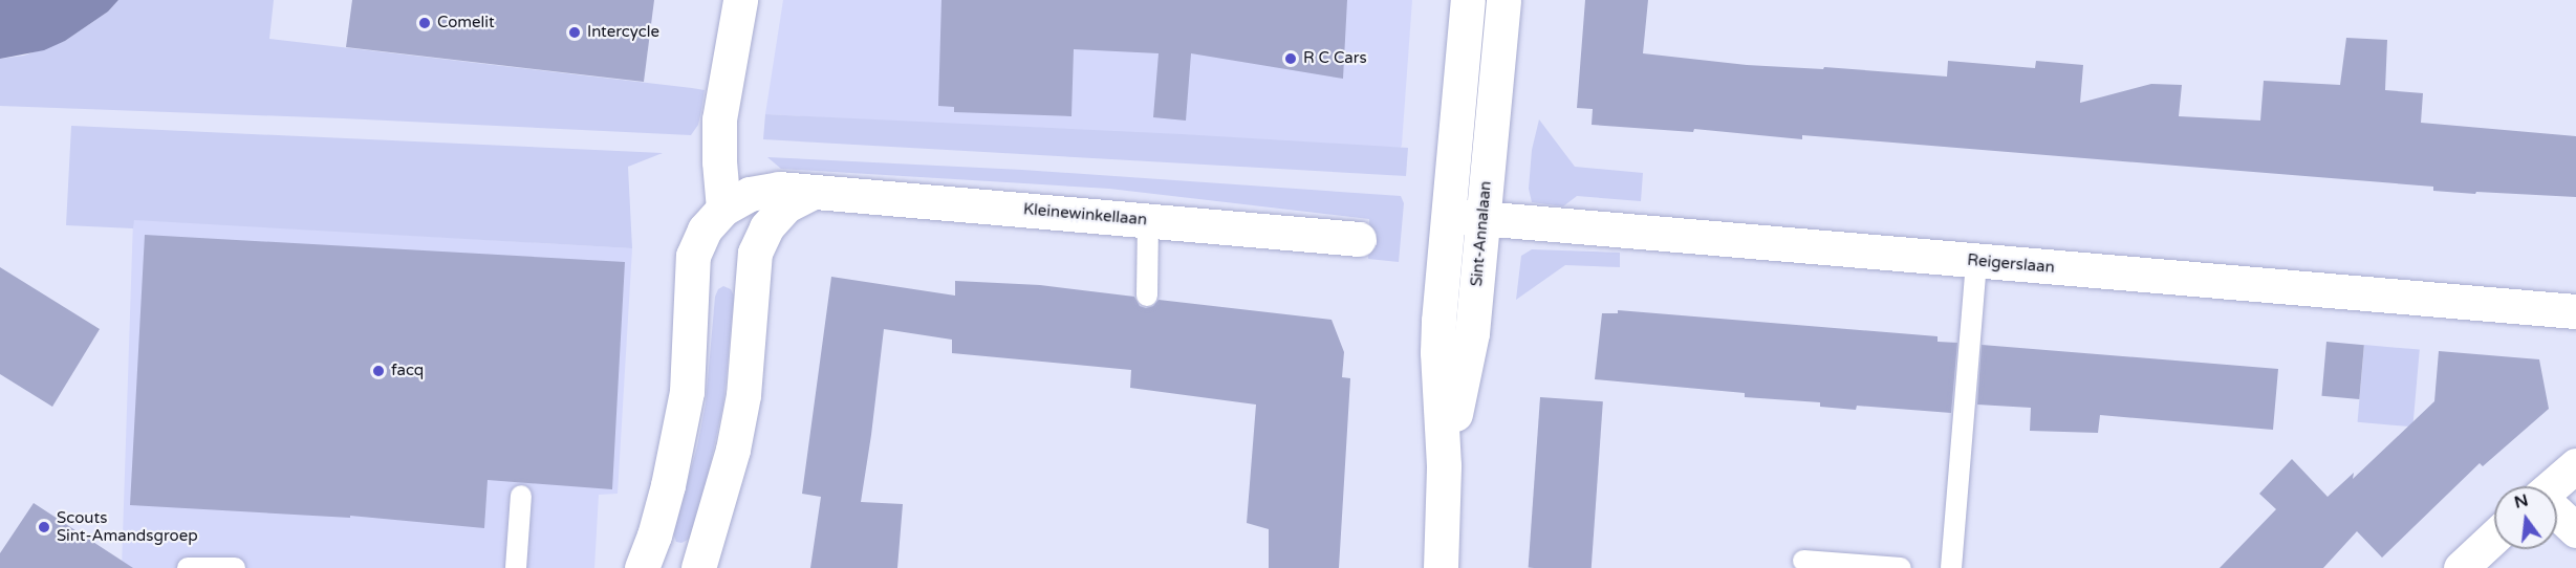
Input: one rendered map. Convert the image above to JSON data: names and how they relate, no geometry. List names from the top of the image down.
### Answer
{
  "streets": {
    "street": ["Kleinewinkellaan", "Sint-Annalaan", "Reigerslaan"]
  },
  "crossings": [
    ["Sint-Annalaan", "Reigerslaan"]
  ],
  "places": [
    "Comelit",
    "Intercycle",
    "R C Cars",
    "facq",
    "Scouts Sint-Amandsgroep"
  ],
  "north": "top"
}
